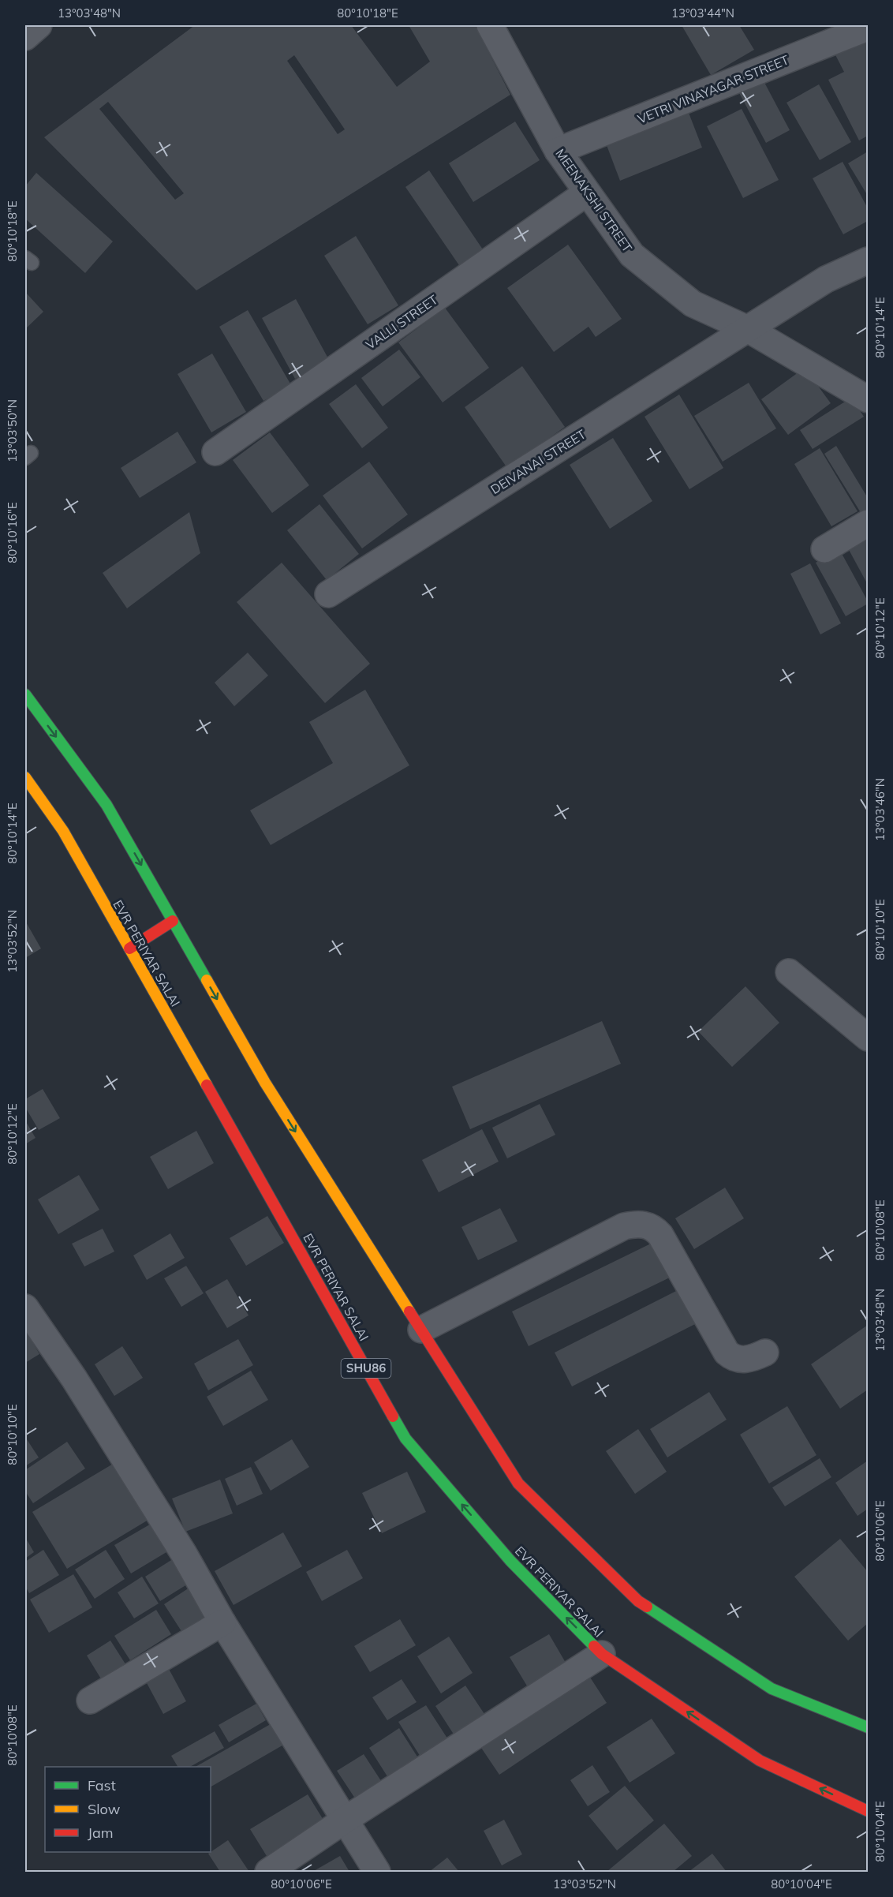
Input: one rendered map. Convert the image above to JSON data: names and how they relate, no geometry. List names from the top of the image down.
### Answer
{
  "streets": {
    "main road": ["EVR PERIYAR SALAI", "SHU86"],
    "street": [
      "VETRI VINAYAGAR STREET",
      "MEENAKSHI STREET",
      "VALLI STREET",
      "DEIVANAI STREET"
    ]
  },
  "crossings": [
    ["VETRI VINAYAGAR STREET", "MEENAKSHI STREET"],
    ["MEENAKSHI STREET", "VALLI STREET"],
    ["MEENAKSHI STREET", "DEIVANAI STREET"]
  ],
  "legend": ["Fast", "Slow", "Jam"],
  "coordinates": [
    "13°03'48\"N",
    "80°10'18\"E",
    "13°03'44\"N",
    "80°10'14\"E",
    "13°03'50\"N",
    "80°10'16\"E",
    "80°10'12\"E",
    "13°03'46\"N",
    "80°10'10\"E",
    "13°03'52\"N",
    "80°10'08\"E",
    "80°10'06\"E",
    "80°10'04\"E"
  ]
}
